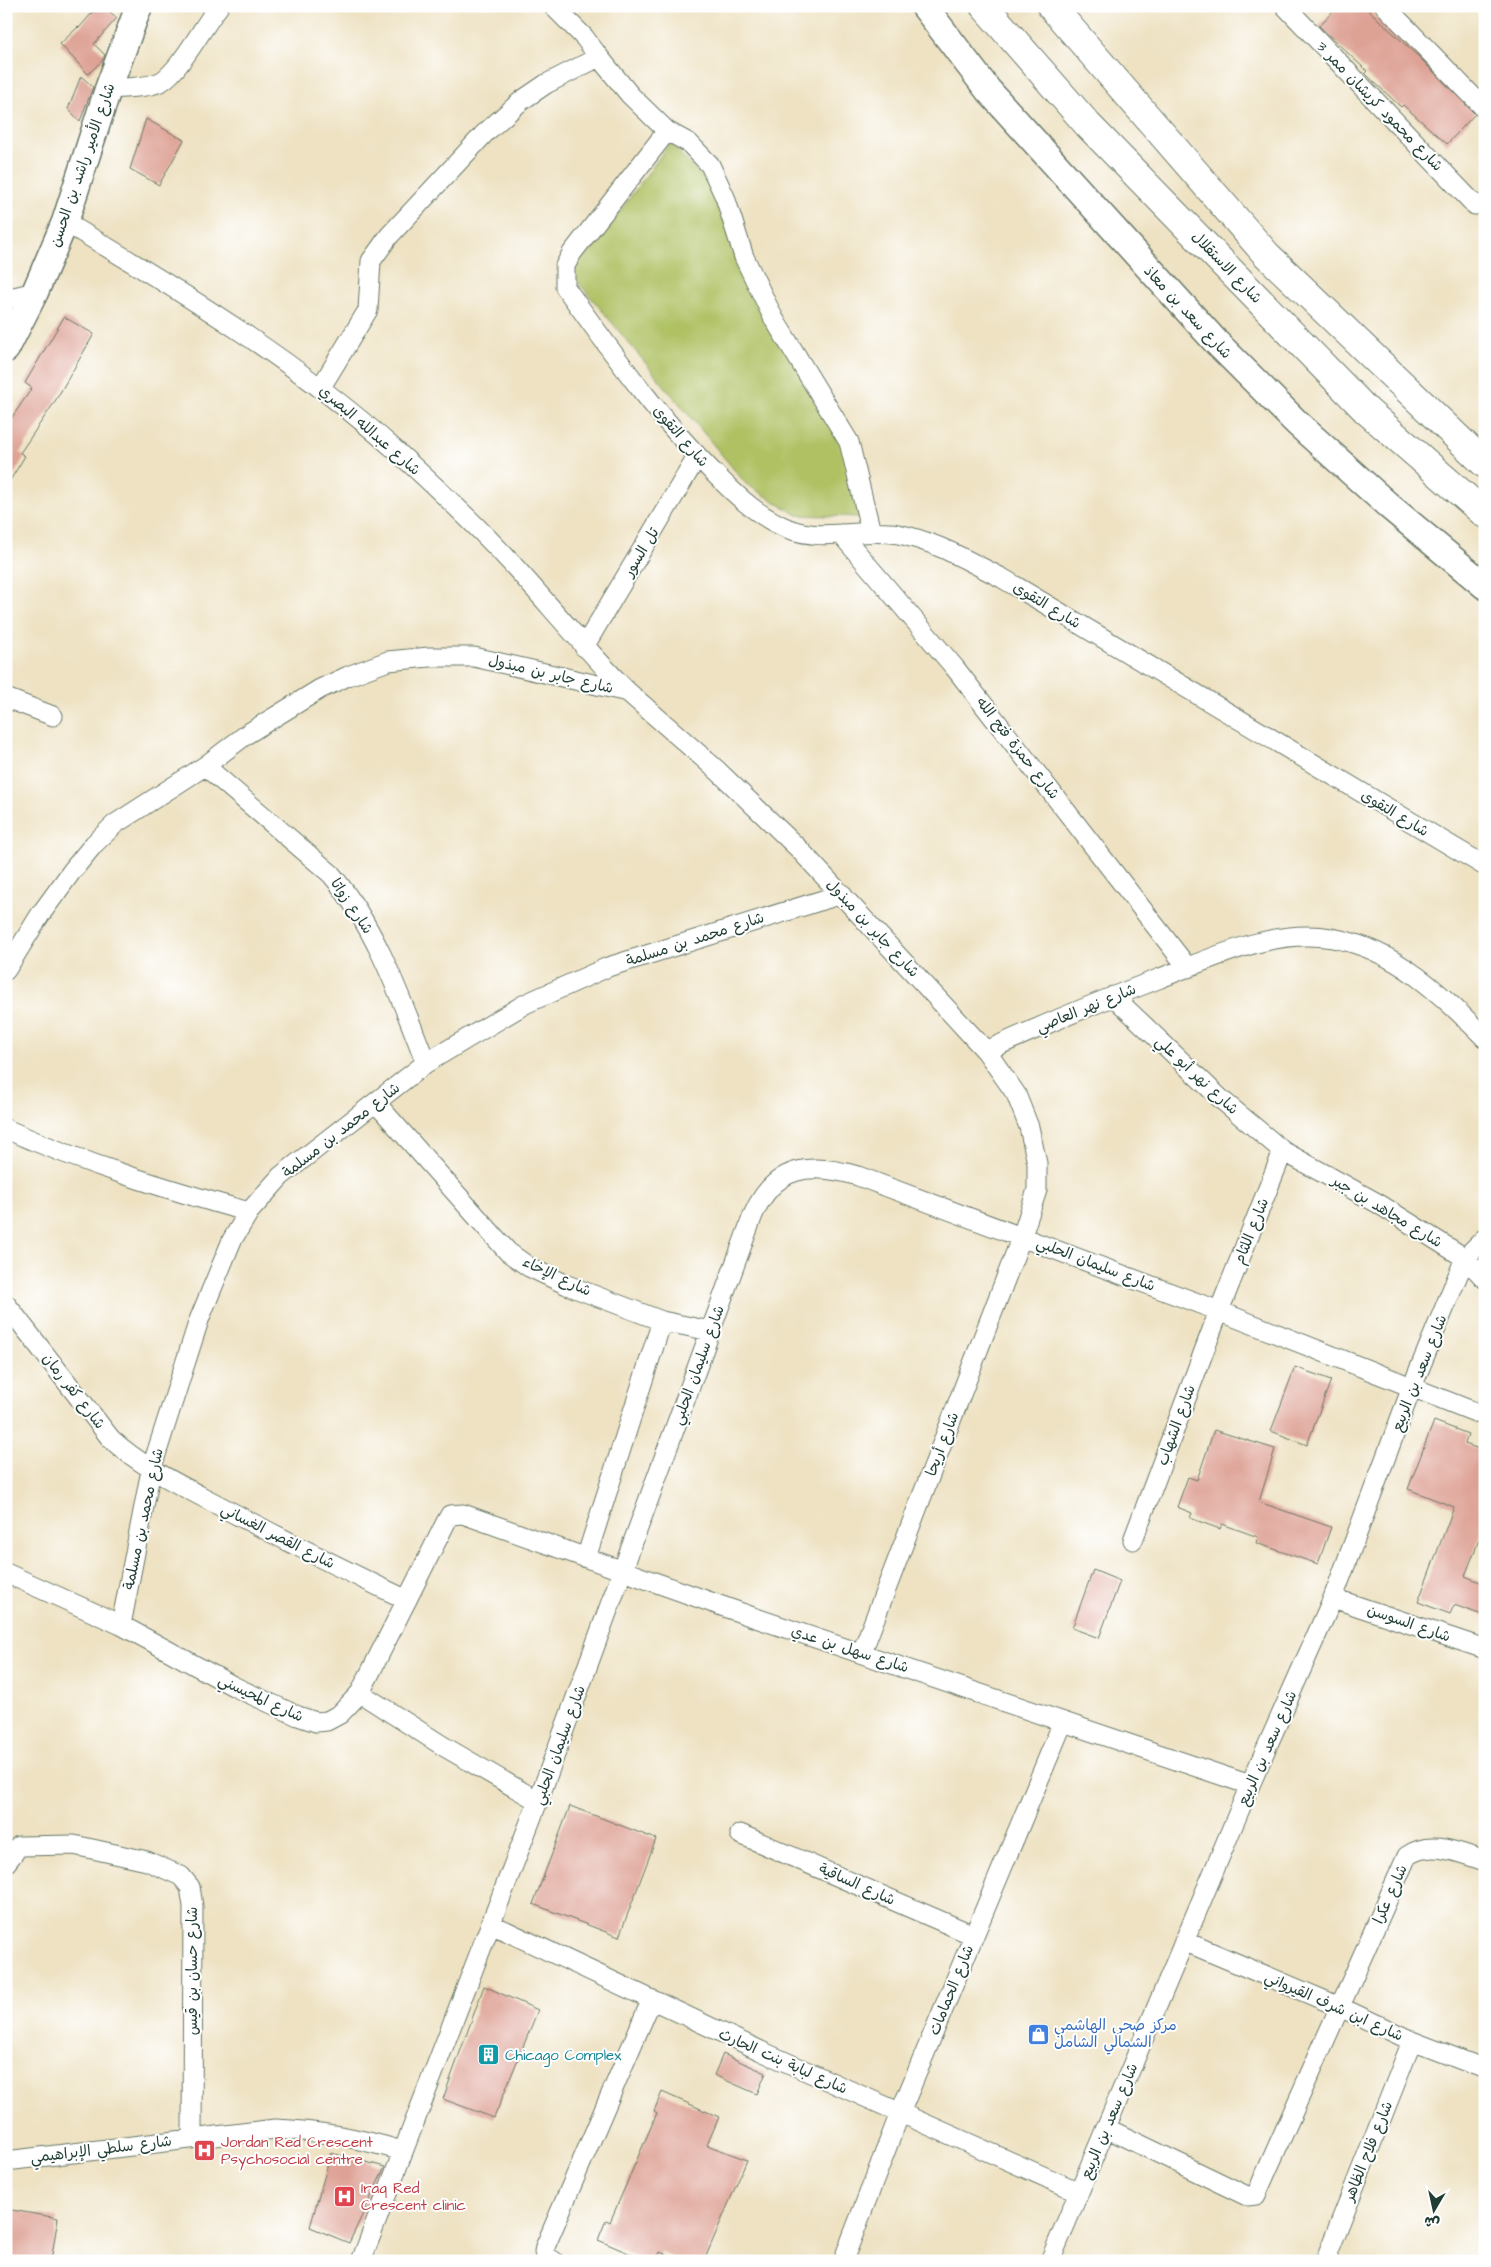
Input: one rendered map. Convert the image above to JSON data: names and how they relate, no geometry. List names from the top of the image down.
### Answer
{
  "streets": {
    "highway": ["شارع الاستقلال"],
    "street": [
      "شارع محمود كريشان ممر 3",
      "شارع الأمير راشد بن الحسن",
      "شارع سعد بن معاذ",
      "شارع عبدالله البصري",
      "شارع التقوى",
      "تل السور",
      "شارع جابر بن مبذول",
      "شارع حمزة فتح الله",
      "شارع زواتا",
      "شارع محمد بن مسلمة",
      "شارع نهر العاصي",
      "شارع نهر أبو علي",
      "شارع مجاهد بن جبر",
      "شارع اللثام",
      "شارع سليمان الحلبي",
      "شارع الإخاء",
      "شارع سعد بن الربيع",
      "شارع كفر رمان",
      "شارع الشهاب",
      "شارع أريحا",
      "شارع القصر الغساني",
      "شارع السوسن",
      "شارع سهل بن عدي",
      "شارع المحيسني",
      "شارع الساقية",
      "شارع عكرا",
      "شارع حسان بن قيس",
      "شارع الحمامات",
      "شارع ابن شرف القيرواني",
      "شارع لبابة بنت الحارث",
      "شارع سلطي الإبراهيمي",
      "شارع فلاح الظاهر"
    ]
  },
  "crossings": [
    ["شارع الأمير راشد بن الحسن", "شارع عبدالله البصري"],
    ["شارع عبدالله البصري", "تل السور"],
    ["شارع عبدالله البصري", "شارع جابر بن مبذول"],
    ["شارع التقوى", "تل السور"],
    ["شارع التقوى", "شارع حمزة فتح الله"],
    ["شارع جابر بن مبذول", "شارع زواتا"],
    ["شارع جابر بن مبذول", "شارع محمد بن مسلمة"],
    ["شارع جابر بن مبذول", "شارع نهر العاصي"],
    ["شارع جابر بن مبذول", "شارع سليمان الحلبي"],
    ["شارع جابر بن مبذول", "شارع أريحا"],
    ["شارع حمزة فتح الله", "شارع نهر العاصي"],
    ["شارع زواتا", "شارع محمد بن مسلمة"],
    ["شارع محمد بن مسلمة", "شارع الإخاء"],
    ["شارع محمد بن مسلمة", "شارع كفر رمان"],
    ["شارع محمد بن مسلمة", "شارع القصر الغساني"],
    ["شارع محمد بن مسلمة", "شارع المحيسني"],
    ["شارع نهر العاصي", "شارع نهر أبو علي"],
    ["شارع نهر أبو علي", "شارع مجاهد بن جبر"],
    ["شارع نهر أبو علي", "شارع اللثام"],
    ["شارع مجاهد بن جبر", "شارع اللثام"],
    ["شارع مجاهد بن جبر", "شارع سعد بن الربيع"],
    ["شارع اللثام", "شارع سليمان الحلبي"],
    ["شارع اللثام", "شارع الشهاب"],
    ["شارع سليمان الحلبي", "شارع الإخاء"],
    ["شارع سليمان الحلبي", "شارع سعد بن الربيع"],
    ["شارع سليمان الحلبي", "شارع الشهاب"],
    ["شارع سليمان الحلبي", "شارع أريحا"],
    ["شارع سليمان الحلبي", "شارع سهل بن عدي"],
    ["شارع سليمان الحلبي", "شارع لبابة بنت الحارث"],
    ["شارع سليمان الحلبي", "شارع سلطي الإبراهيمي"],
    ["شارع سعد بن الربيع", "شارع السوسن"],
    ["شارع سعد بن الربيع", "شارع سهل بن عدي"],
    ["شارع سعد بن الربيع", "شارع عكرا"],
    ["شارع سعد بن الربيع", "شارع ابن شرف القيرواني"],
    ["شارع سعد بن الربيع", "شارع لبابة بنت الحارث"],
    ["شارع كفر رمان", "شارع القصر الغساني"],
    ["شارع أريحا", "شارع سهل بن عدي"],
    ["شارع القصر الغساني", "شارع المحيسني"],
    ["شارع سهل بن عدي", "شارع المحيسني"],
    ["شارع سهل بن عدي", "شارع الحمامات"],
    ["شارع الساقية", "شارع الحمامات"],
    ["شارع عكرا", "شارع ابن شرف القيرواني"],
    ["شارع حسان بن قيس", "شارع سلطي الإبراهيمي"],
    ["شارع الحمامات", "شارع لبابة بنت الحارث"],
    ["شارع ابن شرف القيرواني", "شارع فلاح الظاهر"]
  ],
  "places": {
    "shop": ["مركز صحي الهاشمي الشمالي الشامل"],
    "building": ["Chicago Complex"],
    "hospital": ["Jordan Red Crescent Psychosocial centre", "Iraq Red Crescent clinic"]
  },
  "north": "bottom"
}
